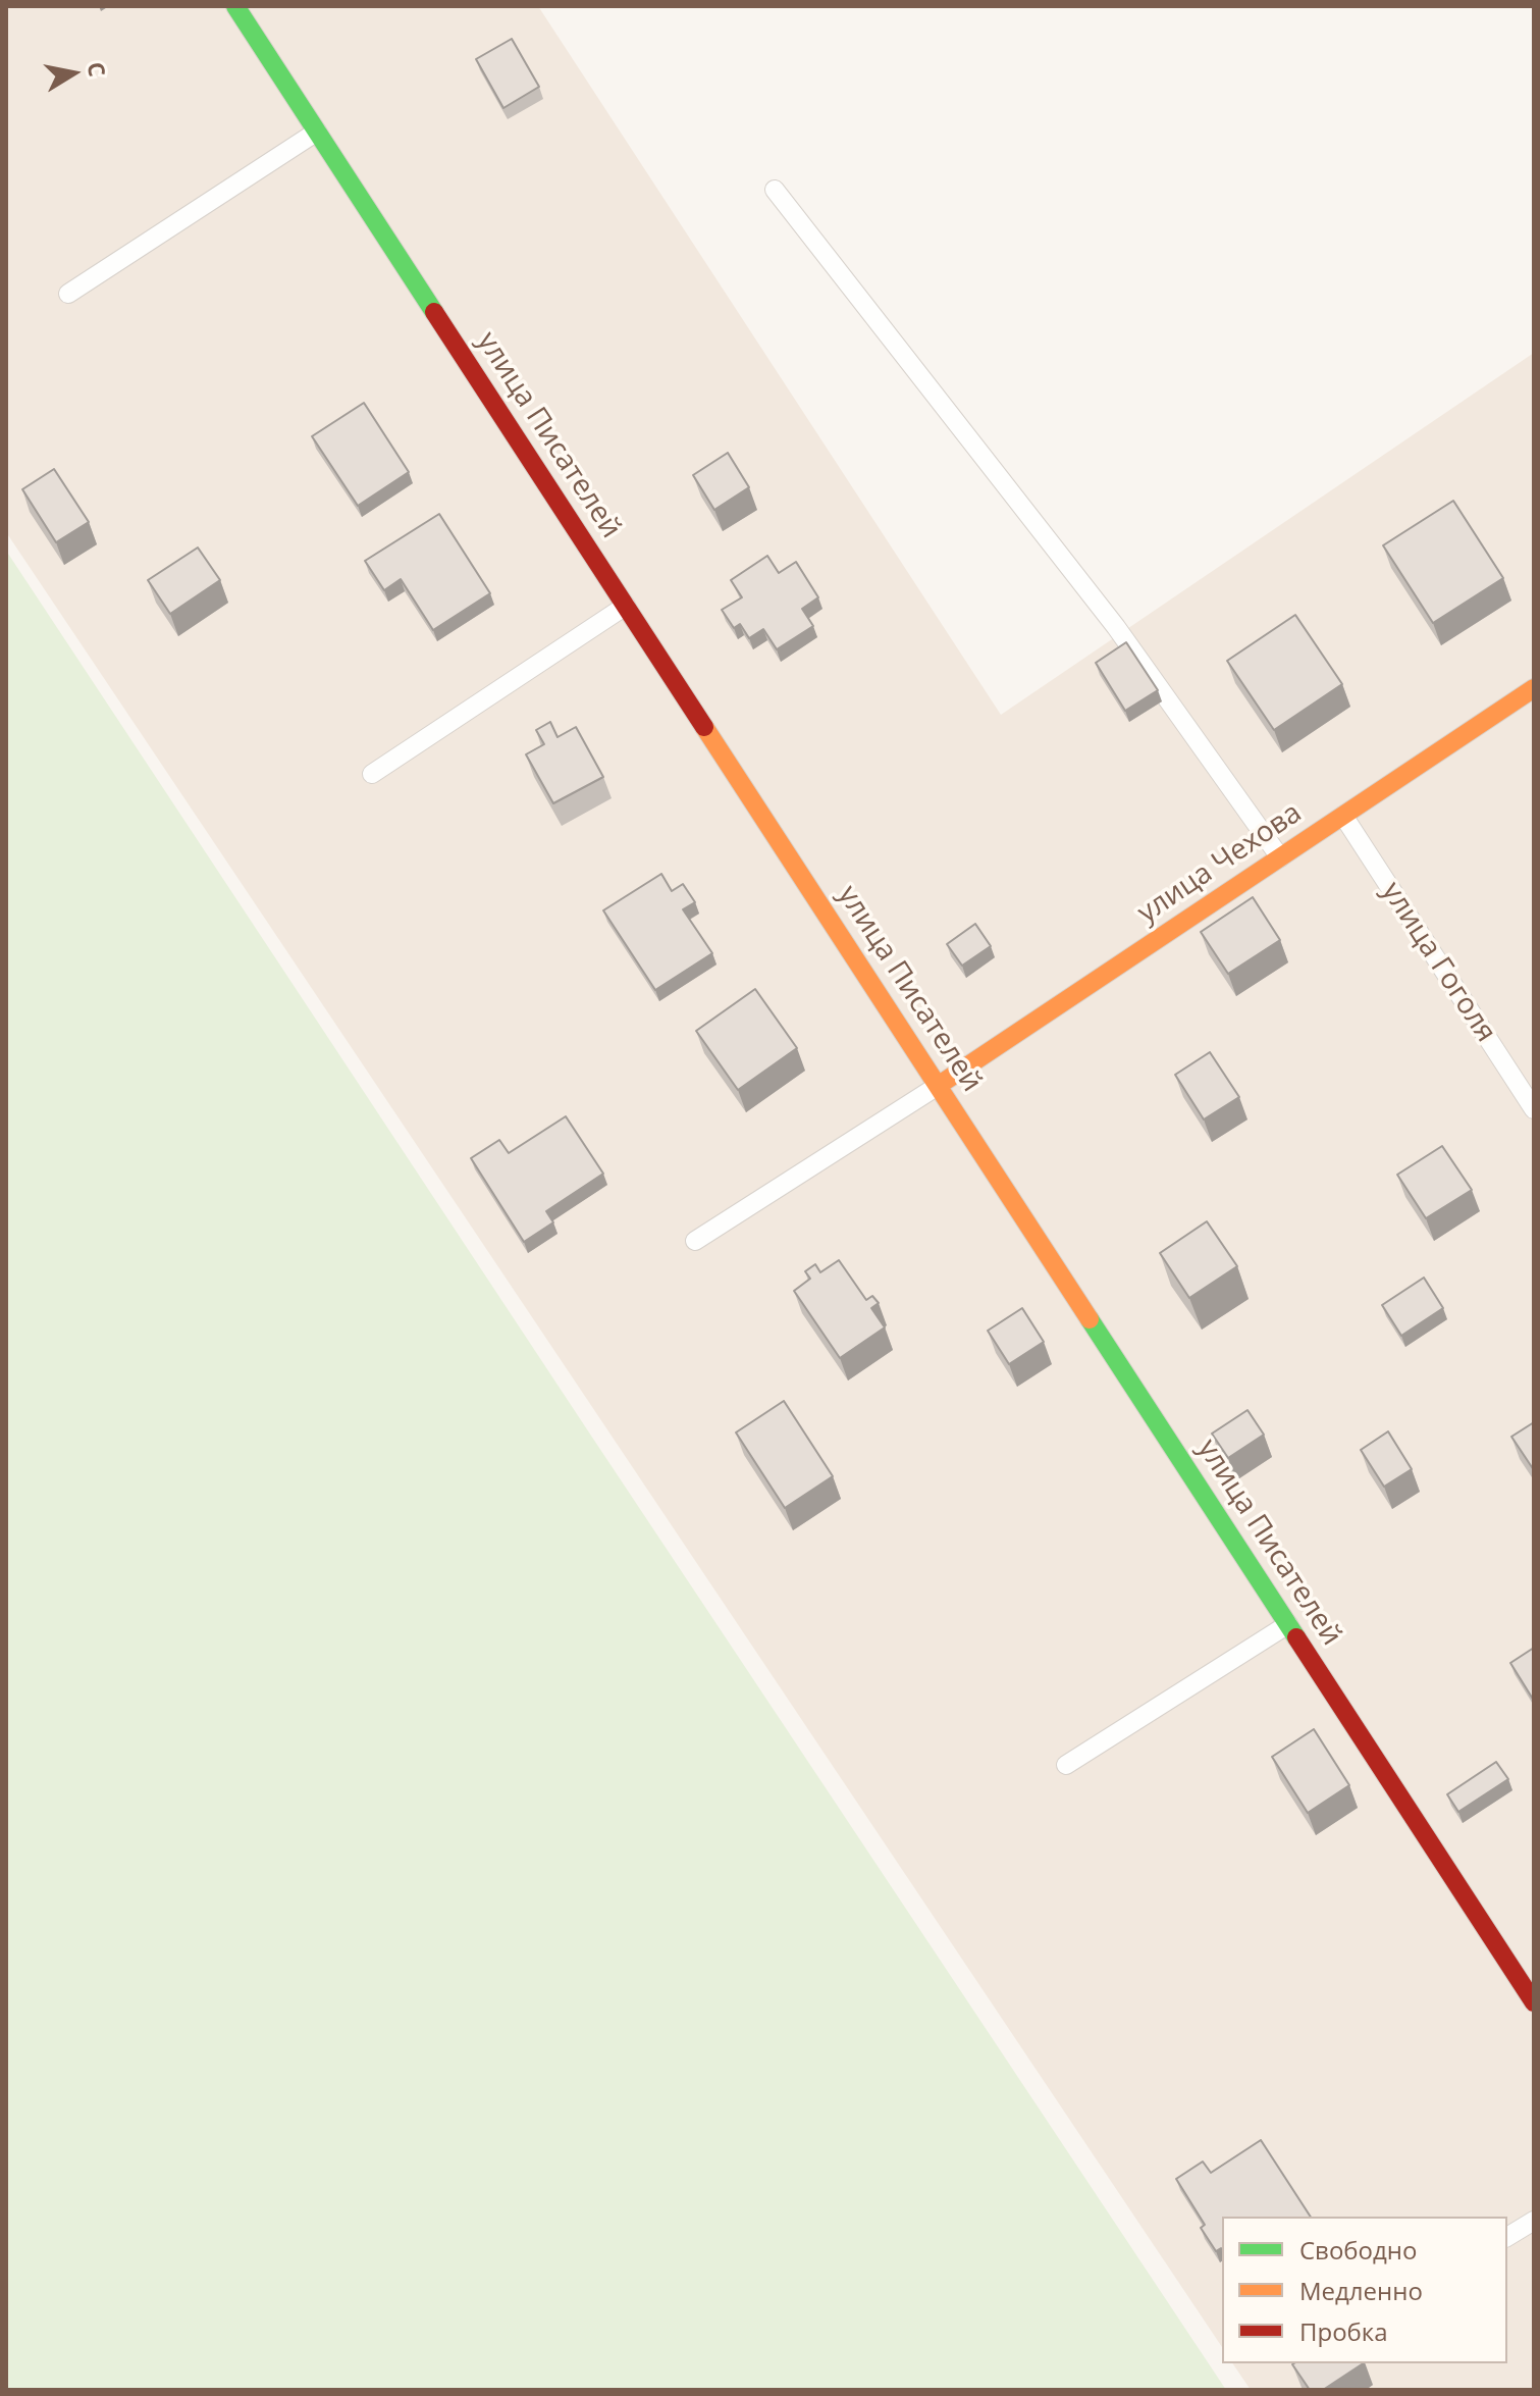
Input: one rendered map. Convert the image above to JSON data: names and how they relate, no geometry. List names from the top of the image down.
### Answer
{
  "streets": {
    "street": ["улица Писателей", "улица Чехова"],
    "lane": ["улица Гоголя"]
  },
  "crossings": [
    ["улица Писателей", "улица Чехова"],
    ["улица Чехова", "улица Гоголя"]
  ],
  "legend": ["Свободно", "Медленно", "Пробка"],
  "north": "right"
}
